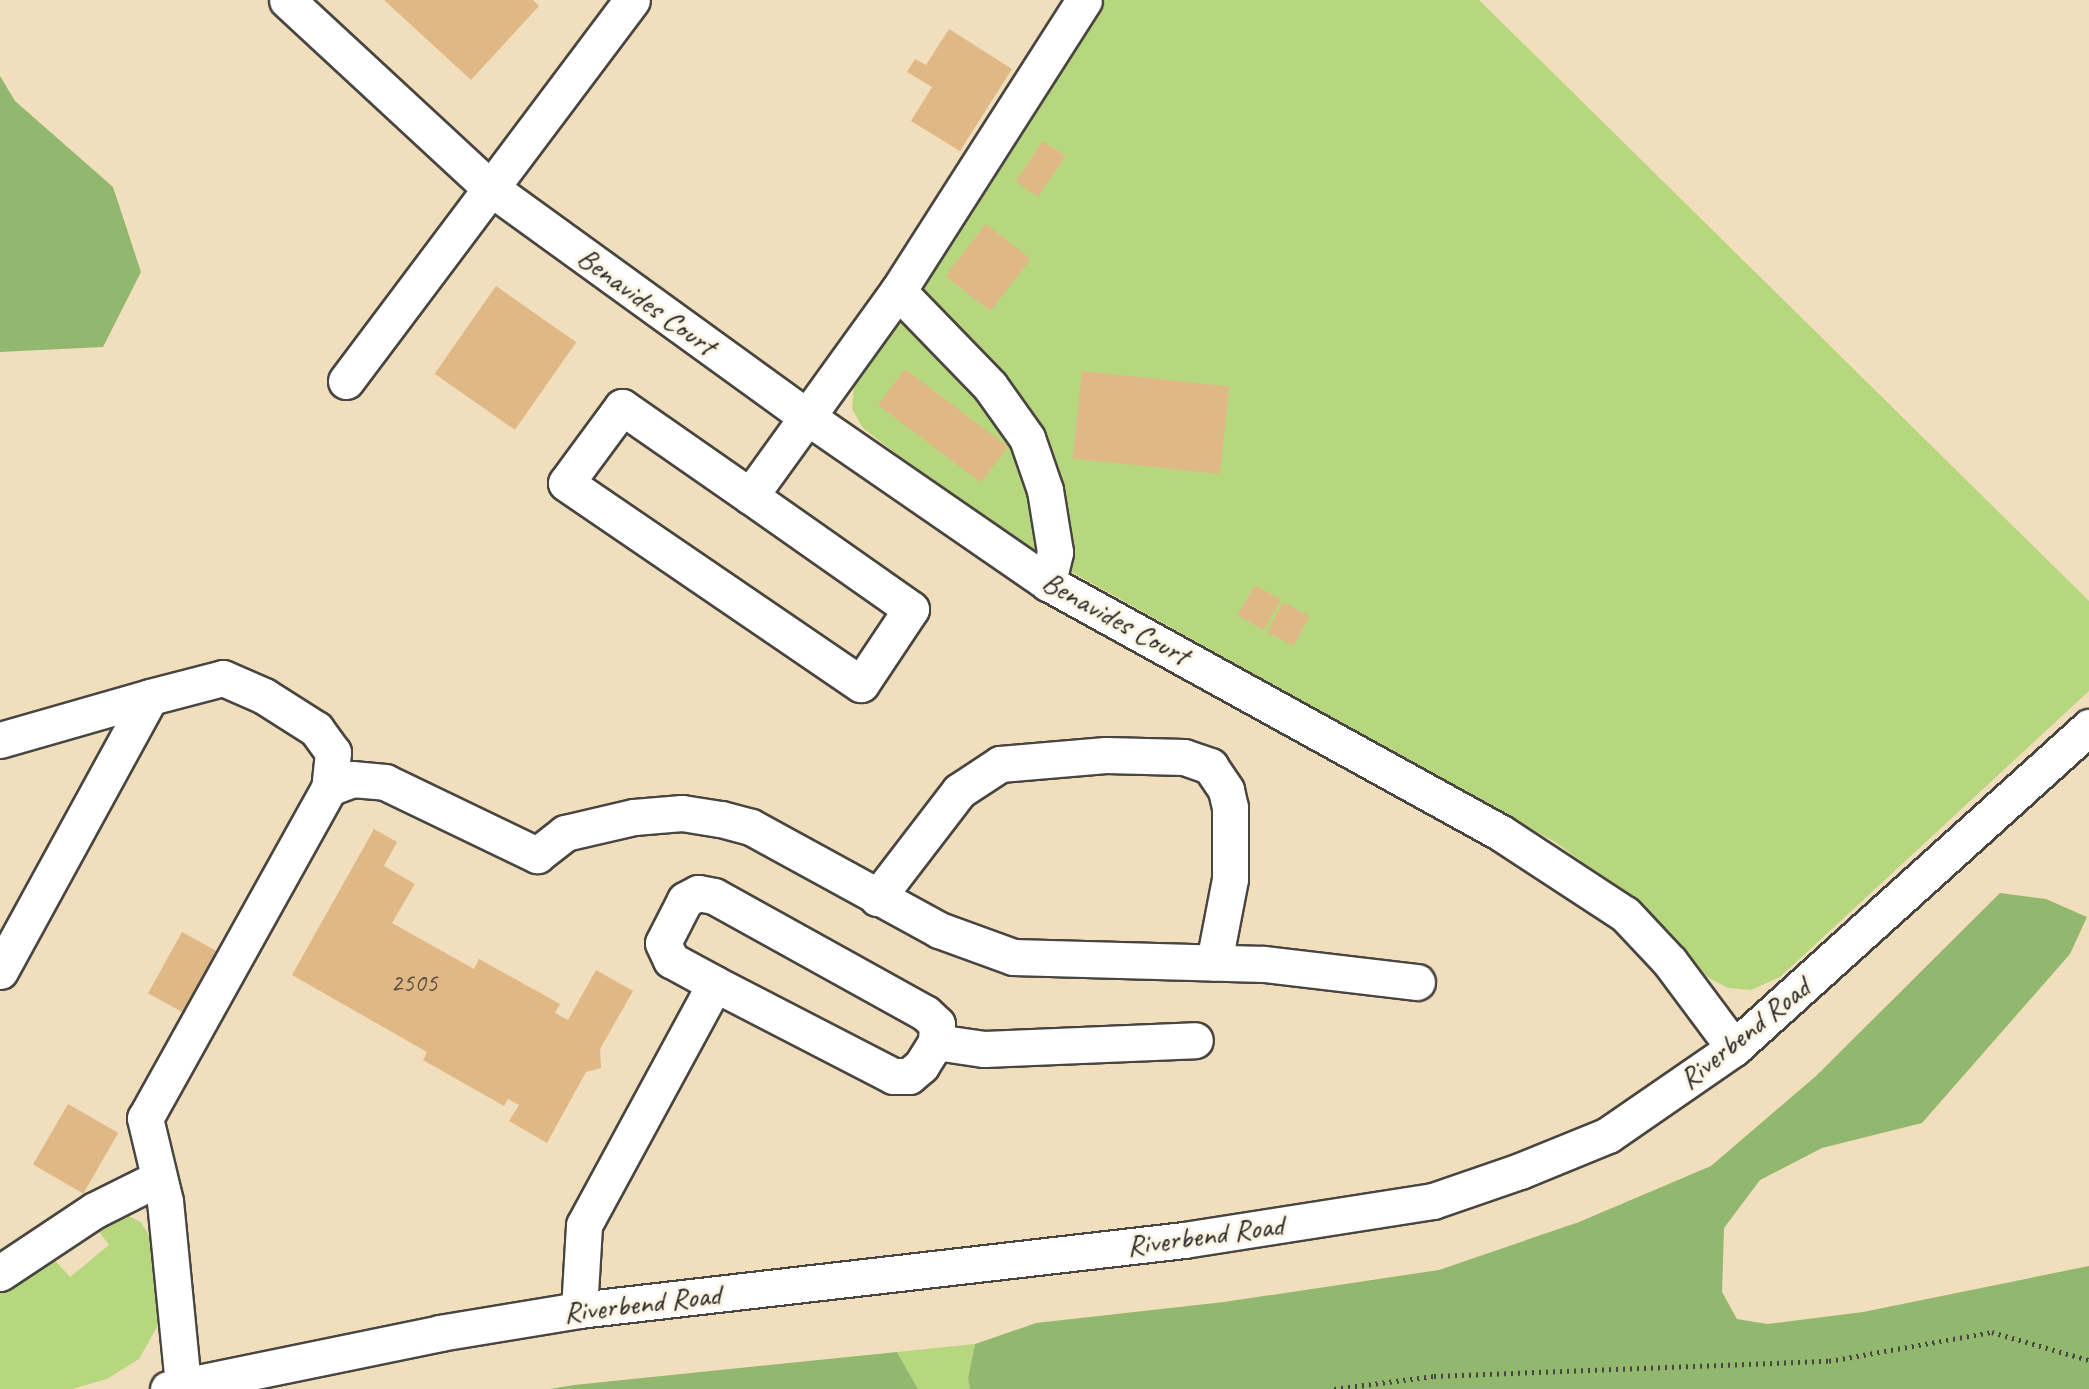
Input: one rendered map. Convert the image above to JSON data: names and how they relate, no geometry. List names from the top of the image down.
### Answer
{
  "streets": {
    "street": ["Benavides Court", "Riverbend Road"]
  },
  "crossings": [
    ["Benavides Court", "Riverbend Road"]
  ],
  "house_numbers": ["2505"]
}
